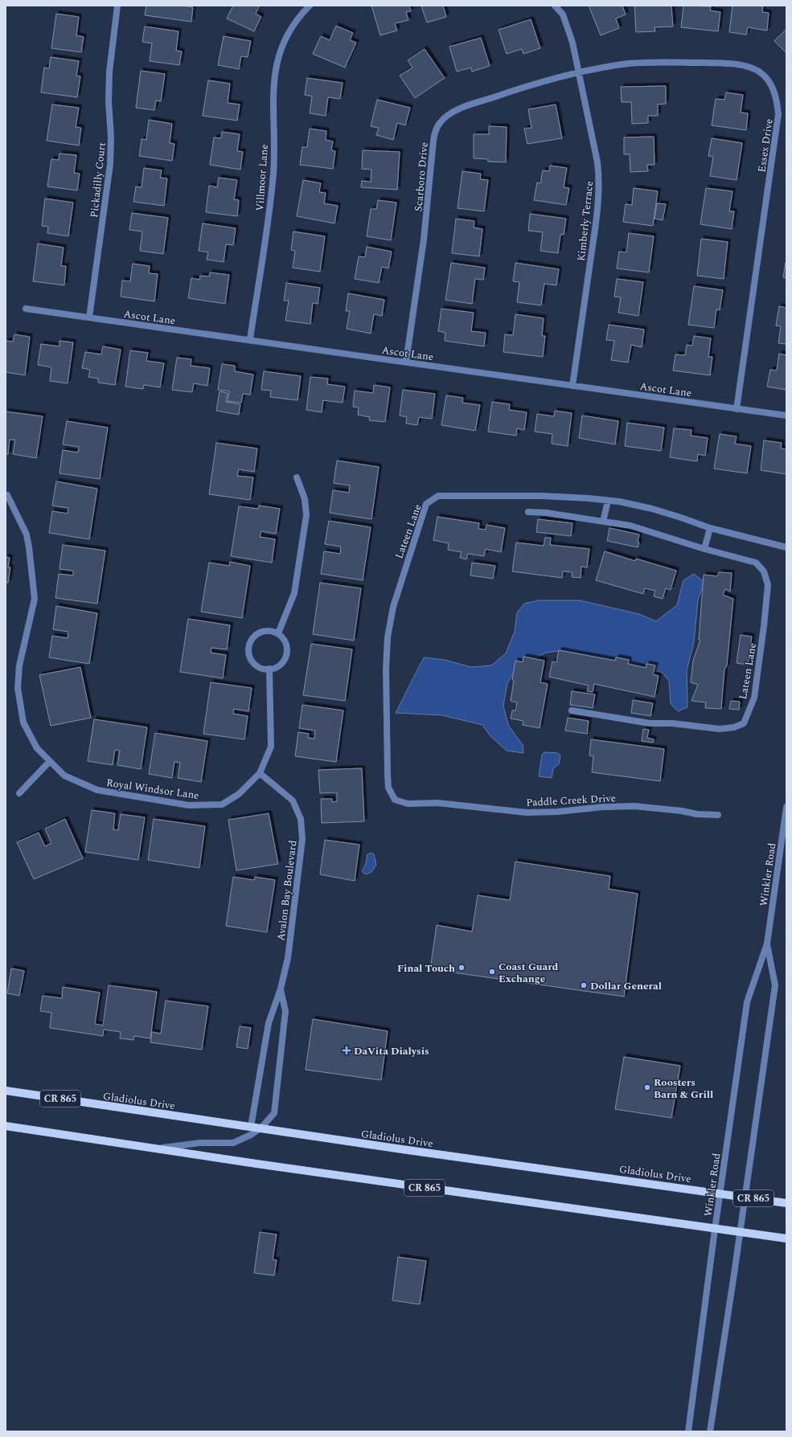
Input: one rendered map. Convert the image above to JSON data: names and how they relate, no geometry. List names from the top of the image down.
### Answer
{
  "streets": {
    "main road": ["CR 865", "Gladiolus Drive"],
    "street": [
      "Essex Drive",
      "Scarboro Drive",
      "Villmoor Lane",
      "Pickadilly Court",
      "Kimberly Terrace",
      "Ascot Lane",
      "Lateen Lane",
      "Royal Windsor Lane",
      "Paddle Creek Drive",
      "Winkler Road",
      "Avalon Bay Boulevard"
    ]
  },
  "crossings": [
    ["Essex Drive", "Scarboro Drive"],
    ["Essex Drive", "Kimberly Terrace"],
    ["Essex Drive", "Ascot Lane"],
    ["Scarboro Drive", "Kimberly Terrace"],
    ["Scarboro Drive", "Ascot Lane"],
    ["Villmoor Lane", "Ascot Lane"],
    ["Pickadilly Court", "Ascot Lane"],
    ["Kimberly Terrace", "Ascot Lane"],
    ["Lateen Lane", "Paddle Creek Drive"],
    ["Royal Windsor Lane", "Avalon Bay Boulevard"],
    ["Winkler Road", "CR 865"],
    ["Winkler Road", "Gladiolus Drive"],
    ["Avalon Bay Boulevard", "CR 865"],
    ["Avalon Bay Boulevard", "Gladiolus Drive"]
  ],
  "places": {
    "other": [
      "Final Touch",
      "Coast Guard Exchange",
      "Dollar General",
      "Roosters Barn & Grill"
    ],
    "health": ["DaVita Dialysis"]
  }
}
